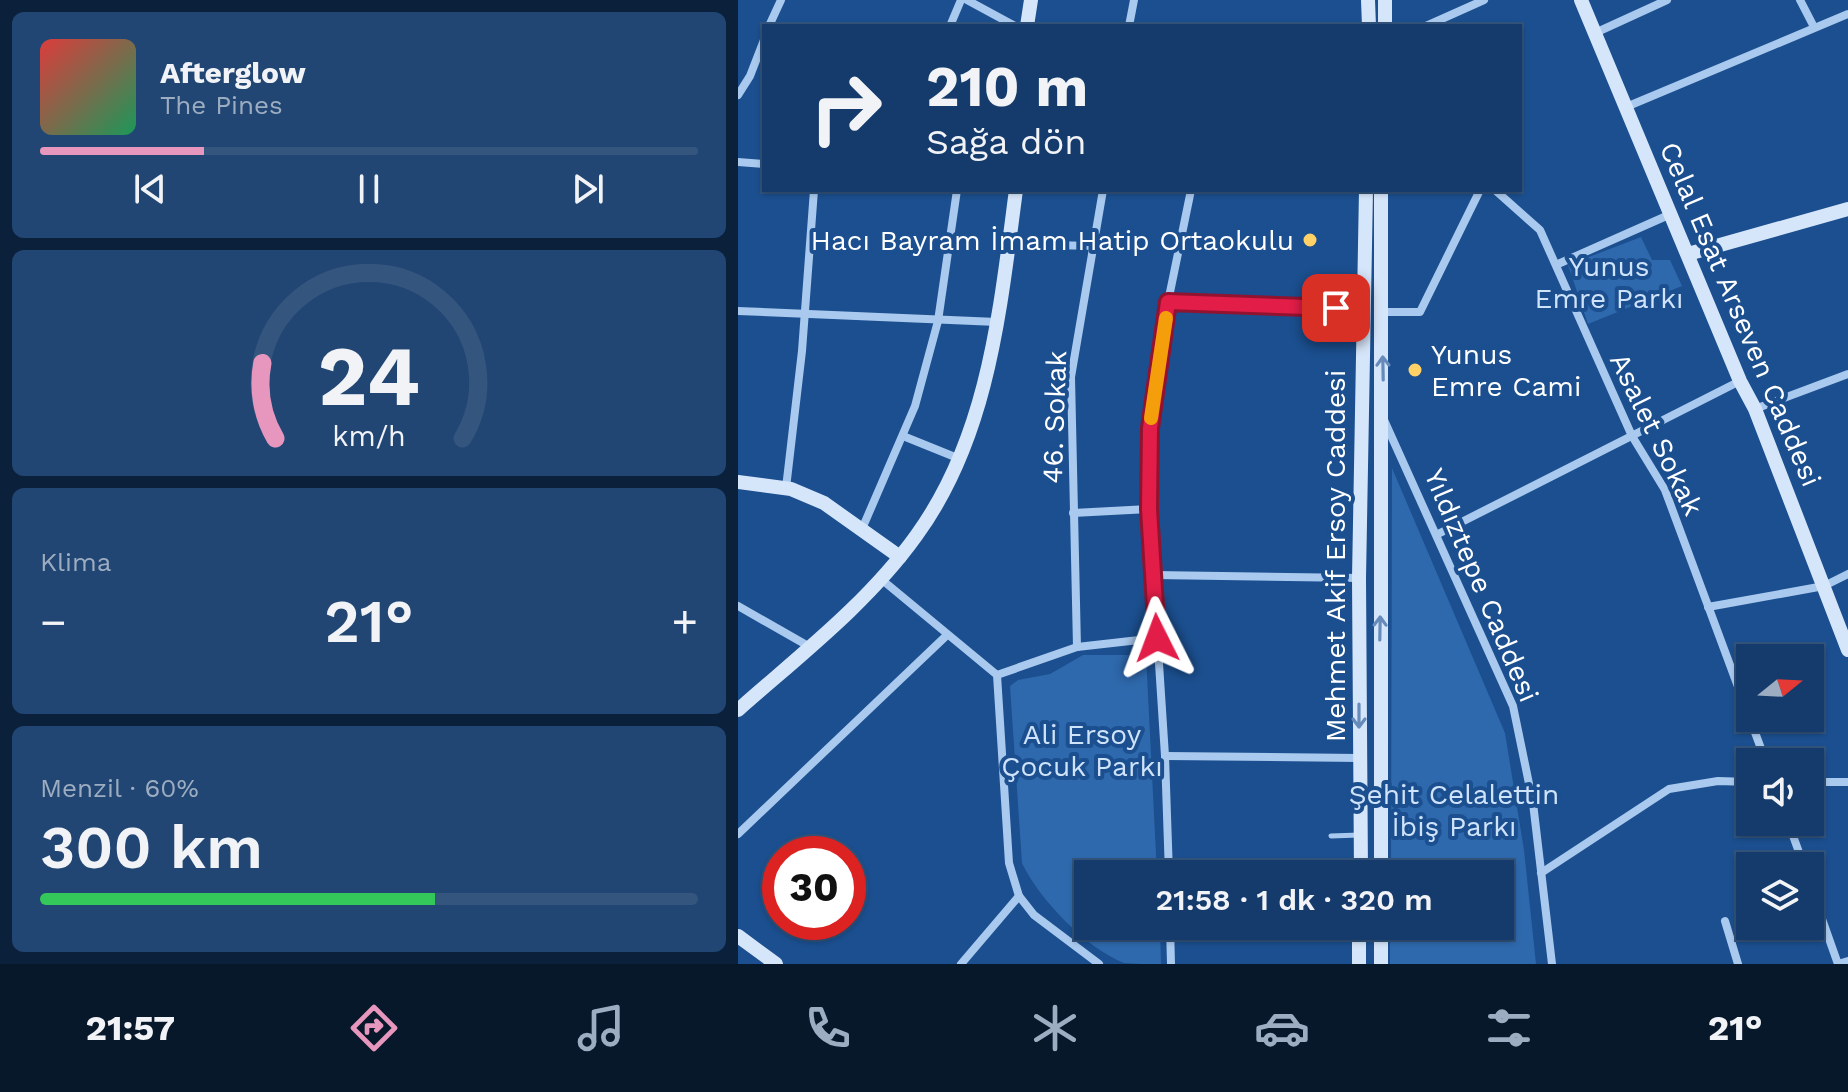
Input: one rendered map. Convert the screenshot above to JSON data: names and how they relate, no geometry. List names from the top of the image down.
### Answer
{
  "streets": {
    "main road": ["Celal Esat Arseven Caddesi", "Mehmet Akif Ersoy Caddesi"],
    "street": ["46. Sokak", "Asalet Sokak", "Yıldıztepe Caddesi"]
  },
  "crossings": [
    ["Mehmet Akif Ersoy Caddesi", "Yıldıztepe Caddesi"]
  ],
  "parks": ["Yunus Emre Parkı", "Ali Ersoy Çocuk Parkı", "Şehit Celalettin İbiş Parkı"],
  "places": ["Hacı Bayram İmam Hatip Ortaokulu", "Yunus Emre Cami"],
  "north": "right",
  "page": {
    "turn": ["210 m", "Sağa dön"],
    "song": ["Afterglow", "The Pines"],
    "tile": [
      "Klima",
      ["Menzil · 60%", "300 km"]
    ],
    "heat": ["−", "21°", "+"],
    "limit": "30",
    "trip": "21:58 · 1 dk · 320 m",
    "tabs": ["21:57", "21°"],
    "gauge": ["24", "km/h"]
  }
}
